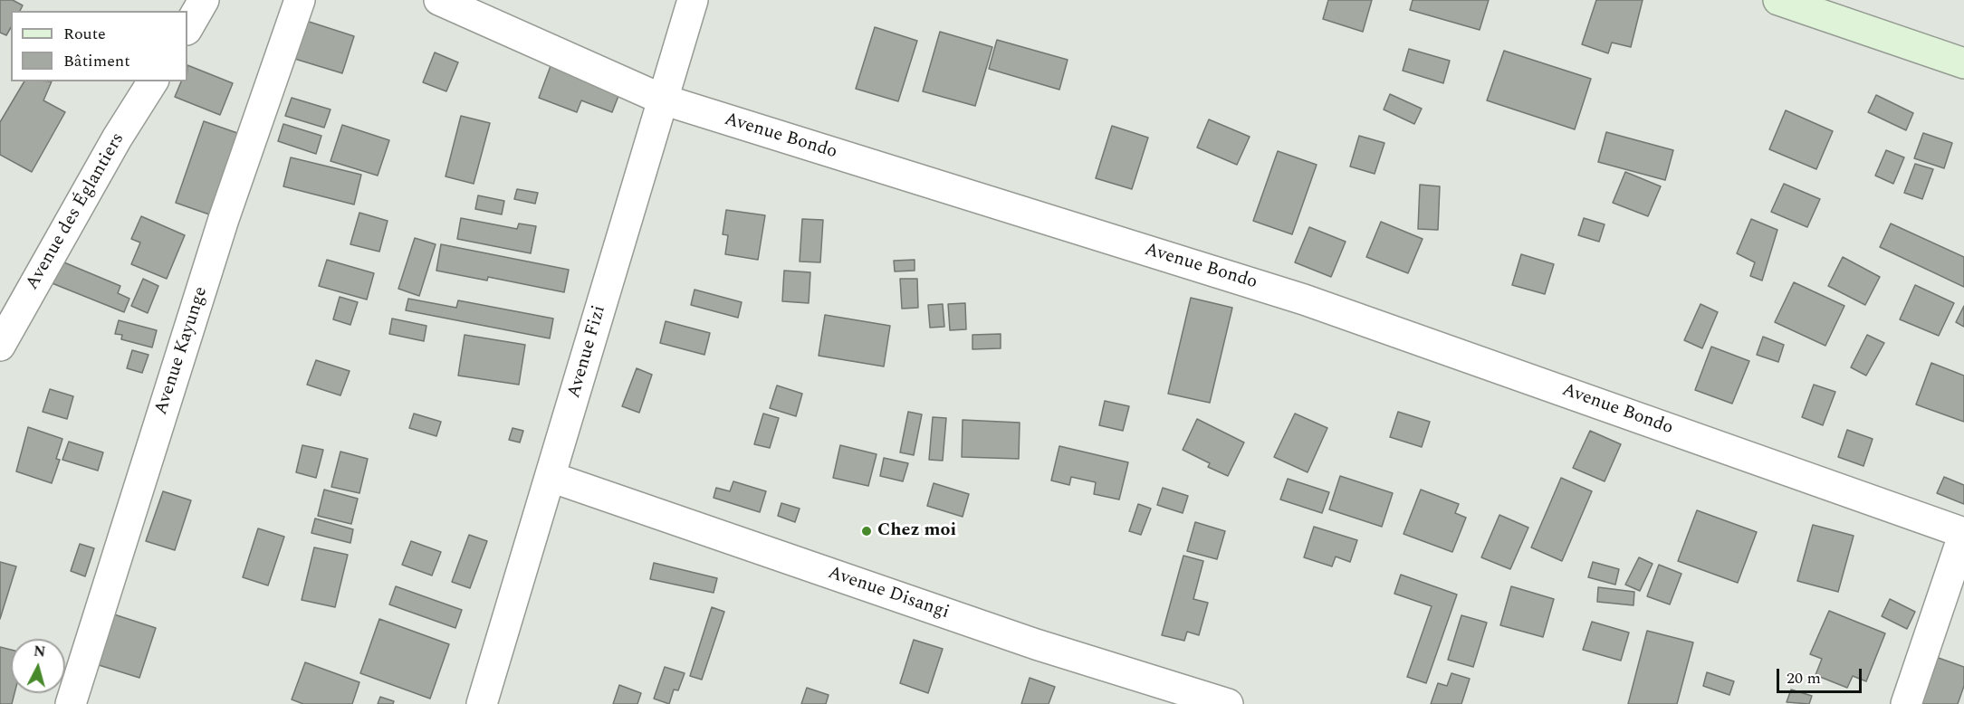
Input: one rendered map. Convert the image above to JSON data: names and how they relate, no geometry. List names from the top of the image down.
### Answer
{
  "streets": {
    "street": [
      "Avenue Bondo",
      "Avenue des Églantiers",
      "Avenue Kayunge",
      "Avenue Fizi",
      "Avenue Disangi"
    ]
  },
  "crossings": [
    ["Avenue Bondo", "Avenue Fizi"],
    ["Avenue Fizi", "Avenue Disangi"]
  ],
  "places": ["Chez moi"],
  "legend": ["Route", "Bâtiment"],
  "scale_bar": "20 m",
  "north": "top"
}
